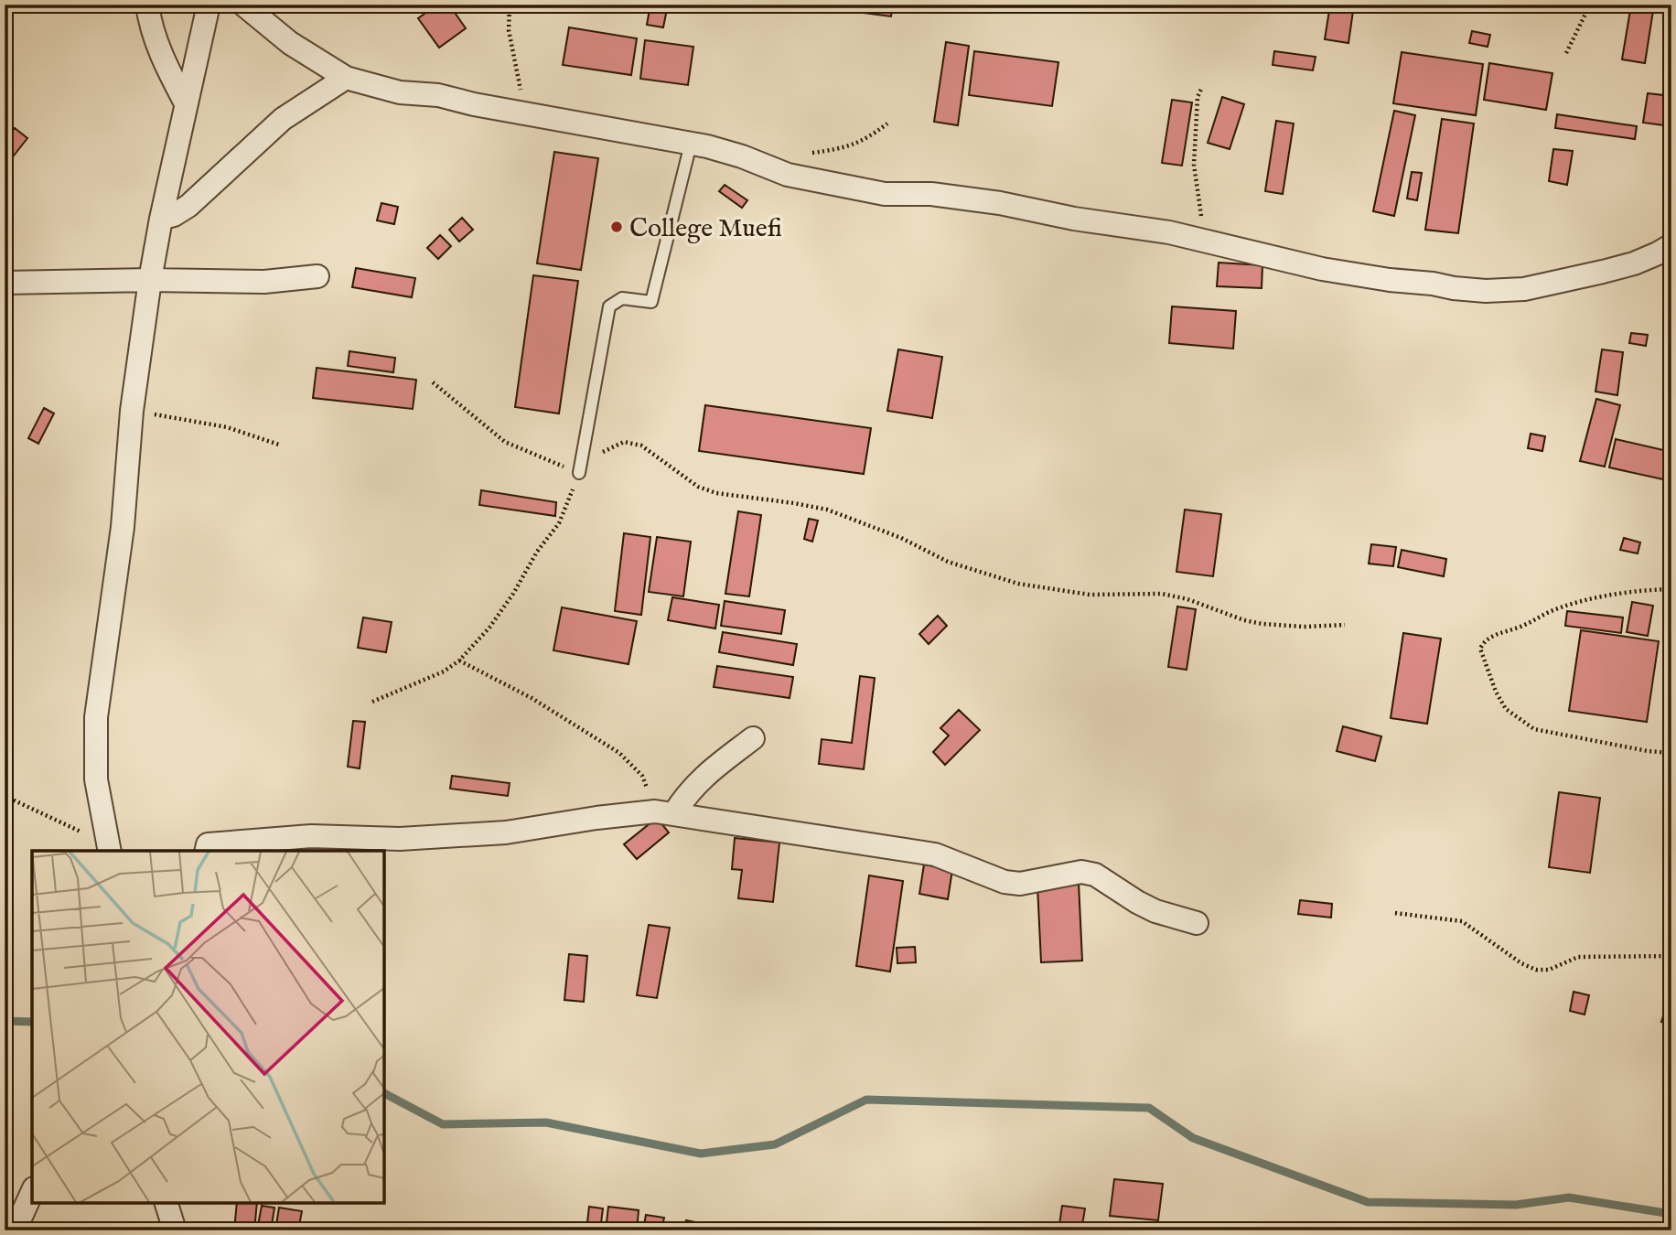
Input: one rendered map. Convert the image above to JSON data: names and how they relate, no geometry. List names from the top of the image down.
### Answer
{
  "places": ["College Muefi"]
}
